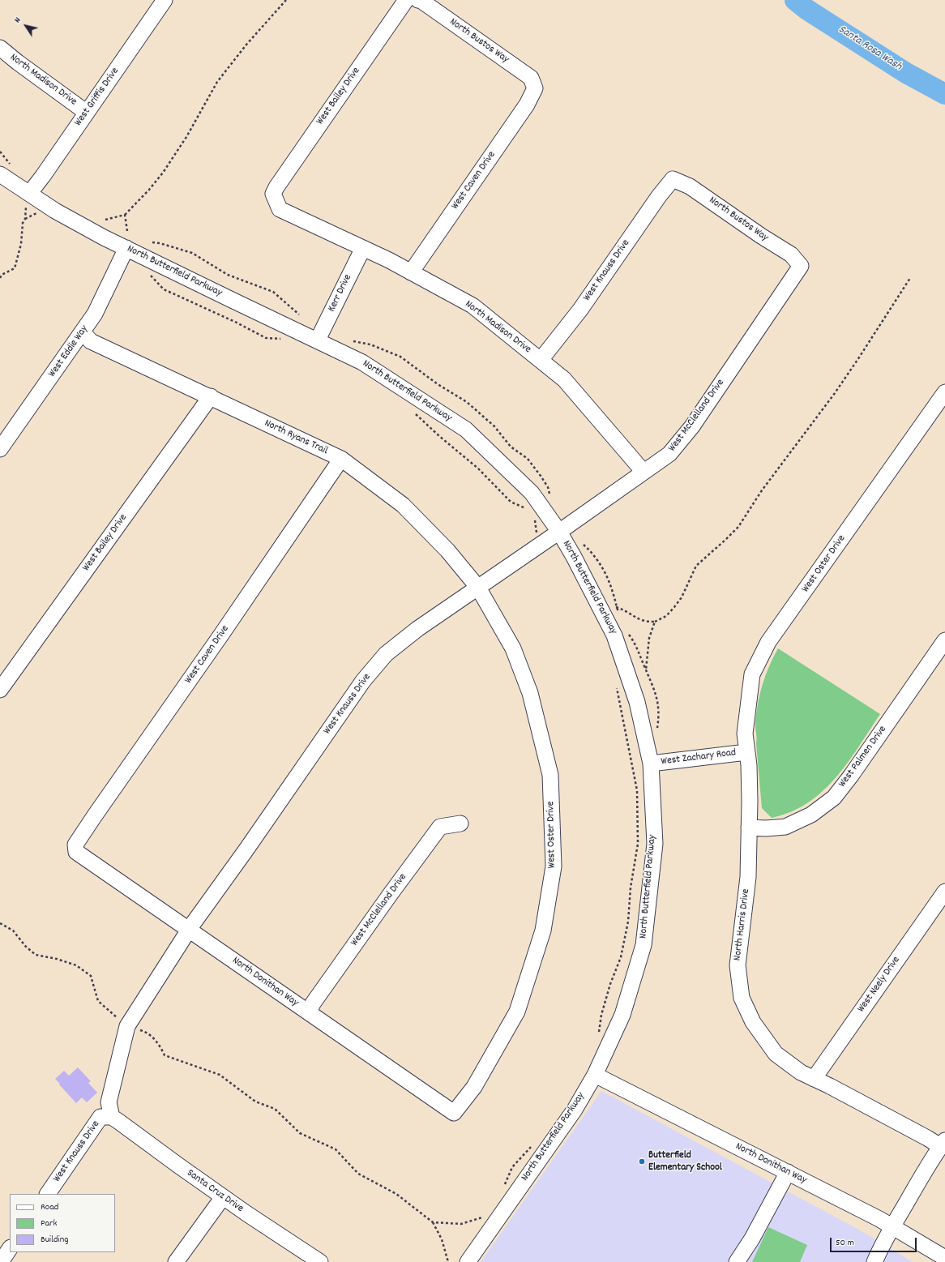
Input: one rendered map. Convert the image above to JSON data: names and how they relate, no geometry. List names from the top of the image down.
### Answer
{
  "streets": {
    "street": [
      "North Bustos Way",
      "North Madison Drive",
      "West Bailey Drive",
      "West Griffis Drive",
      "West Caven Drive",
      "West Knauss Drive",
      "North Butterfield Parkway",
      "Kerr Drive",
      "West Eddie Way",
      "West McClelland Drive",
      "North Ryans Trail",
      "West Oster Drive",
      "West Palmen Drive",
      "West Zachary Road",
      "North Harris Drive",
      "North Donithan Way",
      "West Neely Drive",
      "Santa Cruz Drive"
    ]
  },
  "crossings": [
    ["North Bustos Way", "West Caven Drive"],
    ["North Bustos Way", "West Knauss Drive"],
    ["North Bustos Way", "West McClelland Drive"],
    ["North Madison Drive", "West Bailey Drive"],
    ["North Madison Drive", "West Griffis Drive"],
    ["North Madison Drive", "West Caven Drive"],
    ["North Madison Drive", "West Knauss Drive"],
    ["North Madison Drive", "Kerr Drive"],
    ["North Madison Drive", "West McClelland Drive"],
    ["West Bailey Drive", "North Ryans Trail"],
    ["West Griffis Drive", "North Butterfield Parkway"],
    ["West Caven Drive", "North Ryans Trail"],
    ["West Caven Drive", "North Donithan Way"],
    ["West Knauss Drive", "North Butterfield Parkway"],
    ["West Knauss Drive", "West McClelland Drive"],
    ["West Knauss Drive", "North Ryans Trail"],
    ["West Knauss Drive", "West Oster Drive"],
    ["West Knauss Drive", "North Donithan Way"],
    ["West Knauss Drive", "Santa Cruz Drive"],
    ["North Butterfield Parkway", "Kerr Drive"],
    ["North Butterfield Parkway", "West Eddie Way"],
    ["North Butterfield Parkway", "West McClelland Drive"],
    ["North Butterfield Parkway", "West Zachary Road"],
    ["North Butterfield Parkway", "North Donithan Way"],
    ["West Eddie Way", "North Ryans Trail"],
    ["West McClelland Drive", "North Donithan Way"],
    ["North Ryans Trail", "West Oster Drive"],
    ["West Oster Drive", "West Zachary Road"],
    ["West Oster Drive", "North Harris Drive"],
    ["West Oster Drive", "North Donithan Way"],
    ["West Palmen Drive", "North Harris Drive"],
    ["West Zachary Road", "North Harris Drive"],
    ["North Harris Drive", "West Neely Drive"]
  ],
  "water": ["Santa Rosa Wash"],
  "places": ["Butterfield Elementary School"],
  "legend": ["Road", "Park", "Building"],
  "scale_bar": "50 m",
  "north": "top left"
}
